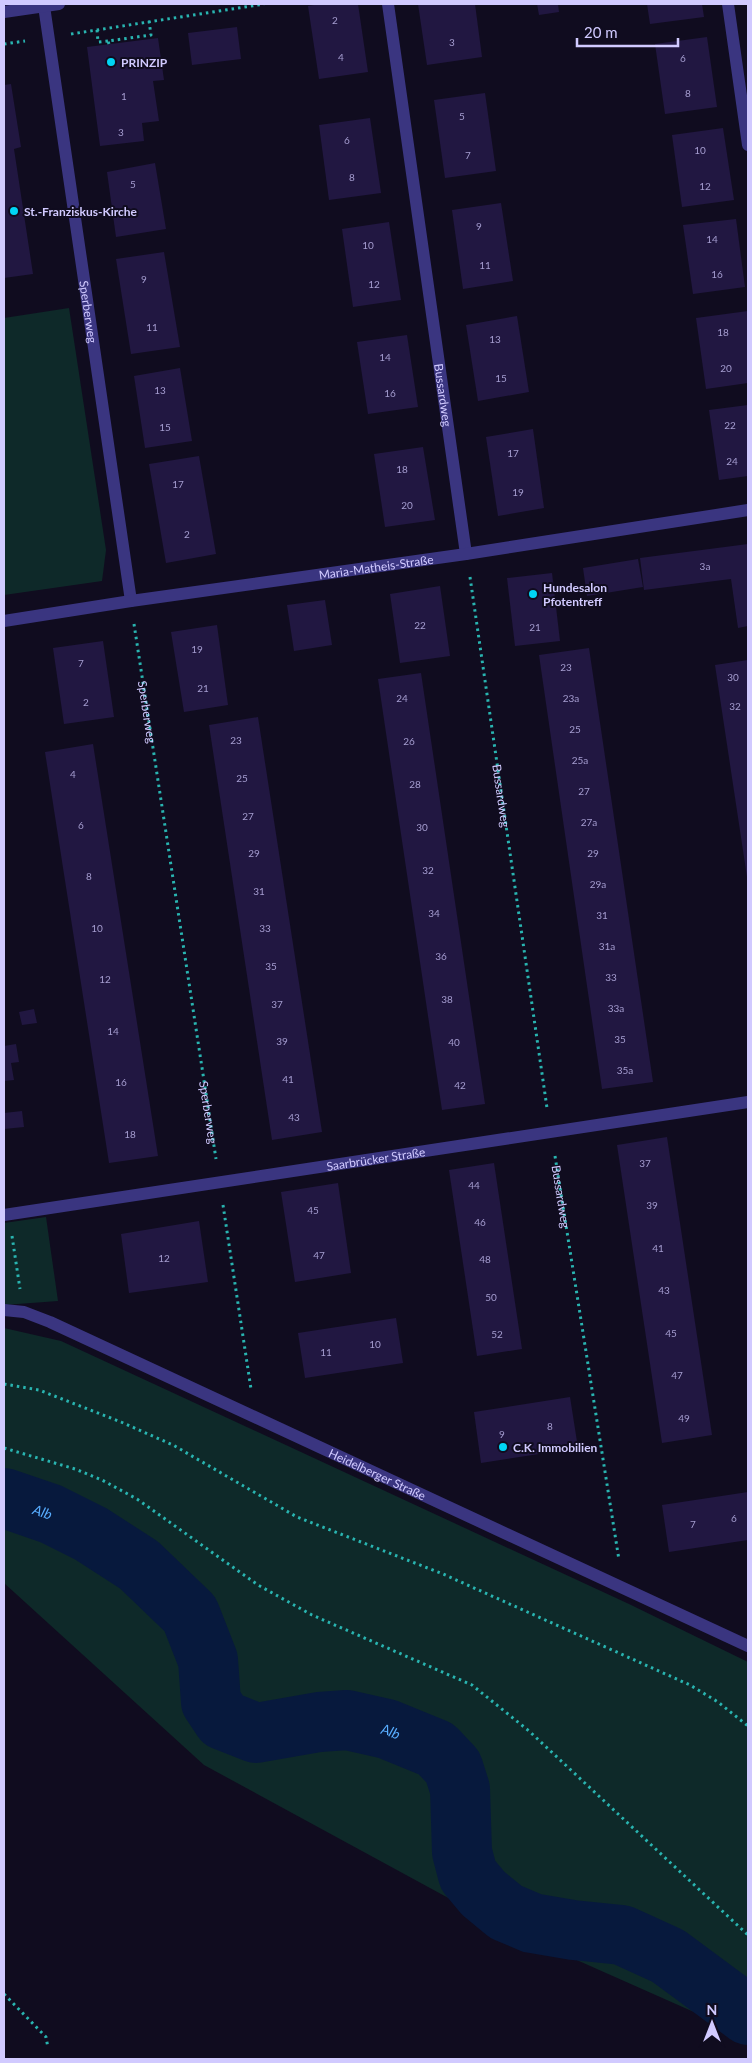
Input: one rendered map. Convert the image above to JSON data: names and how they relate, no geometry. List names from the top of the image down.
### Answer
{
  "streets": {
    "street": [
      "Sperberweg",
      "Bussardweg",
      "Maria-Matheis-Straße",
      "Saarbrücker Straße",
      "Heidelberger Straße"
    ]
  },
  "crossings": [
    ["Sperberweg", "Maria-Matheis-Straße"],
    ["Sperberweg", "Saarbrücker Straße"],
    ["Sperberweg", "Heidelberger Straße"],
    ["Bussardweg", "Maria-Matheis-Straße"],
    ["Bussardweg", "Saarbrücker Straße"],
    ["Bussardweg", "Heidelberger Straße"]
  ],
  "water": ["Alb"],
  "places": [
    "PRINZIP",
    "St.-Franziskus-Kirche",
    "Hundesalon Pfotentreff",
    "C.K. Immobilien"
  ],
  "house_numbers": [
    "2",
    "3",
    "4",
    "6",
    "8",
    "1",
    "5",
    "3",
    "6",
    "10",
    "7",
    "8",
    "5",
    "12",
    "9",
    "14",
    "10",
    "11",
    "16",
    "9",
    "12",
    "11",
    "18",
    "13",
    "14",
    "20",
    "15",
    "13",
    "16",
    "22",
    "15",
    "17",
    "24",
    "18",
    "17",
    "19",
    "20",
    "2",
    "3a",
    "22",
    "21",
    "19",
    "7",
    "23",
    "30",
    "21",
    "24",
    "23a",
    "2",
    "32",
    "25",
    "23",
    "26",
    "25a",
    "4",
    "25",
    "28",
    "27",
    "27",
    "27a",
    "6",
    "30",
    "29",
    "29",
    "32",
    "8",
    "29a",
    "31",
    "34",
    "31",
    "10",
    "33",
    "31a",
    "36",
    "35",
    "33",
    "12",
    "38",
    "37",
    "33a",
    "14",
    "35",
    "39",
    "40",
    "35a",
    "41",
    "16",
    "42",
    "43",
    "18",
    "37",
    "44",
    "39",
    "45",
    "46",
    "41",
    "47",
    "12",
    "48",
    "43",
    "50",
    "45",
    "52",
    "10",
    "11",
    "47",
    "49",
    "8",
    "9",
    "6",
    "7"
  ],
  "scale_bar": "20 m",
  "north": "top"
}
